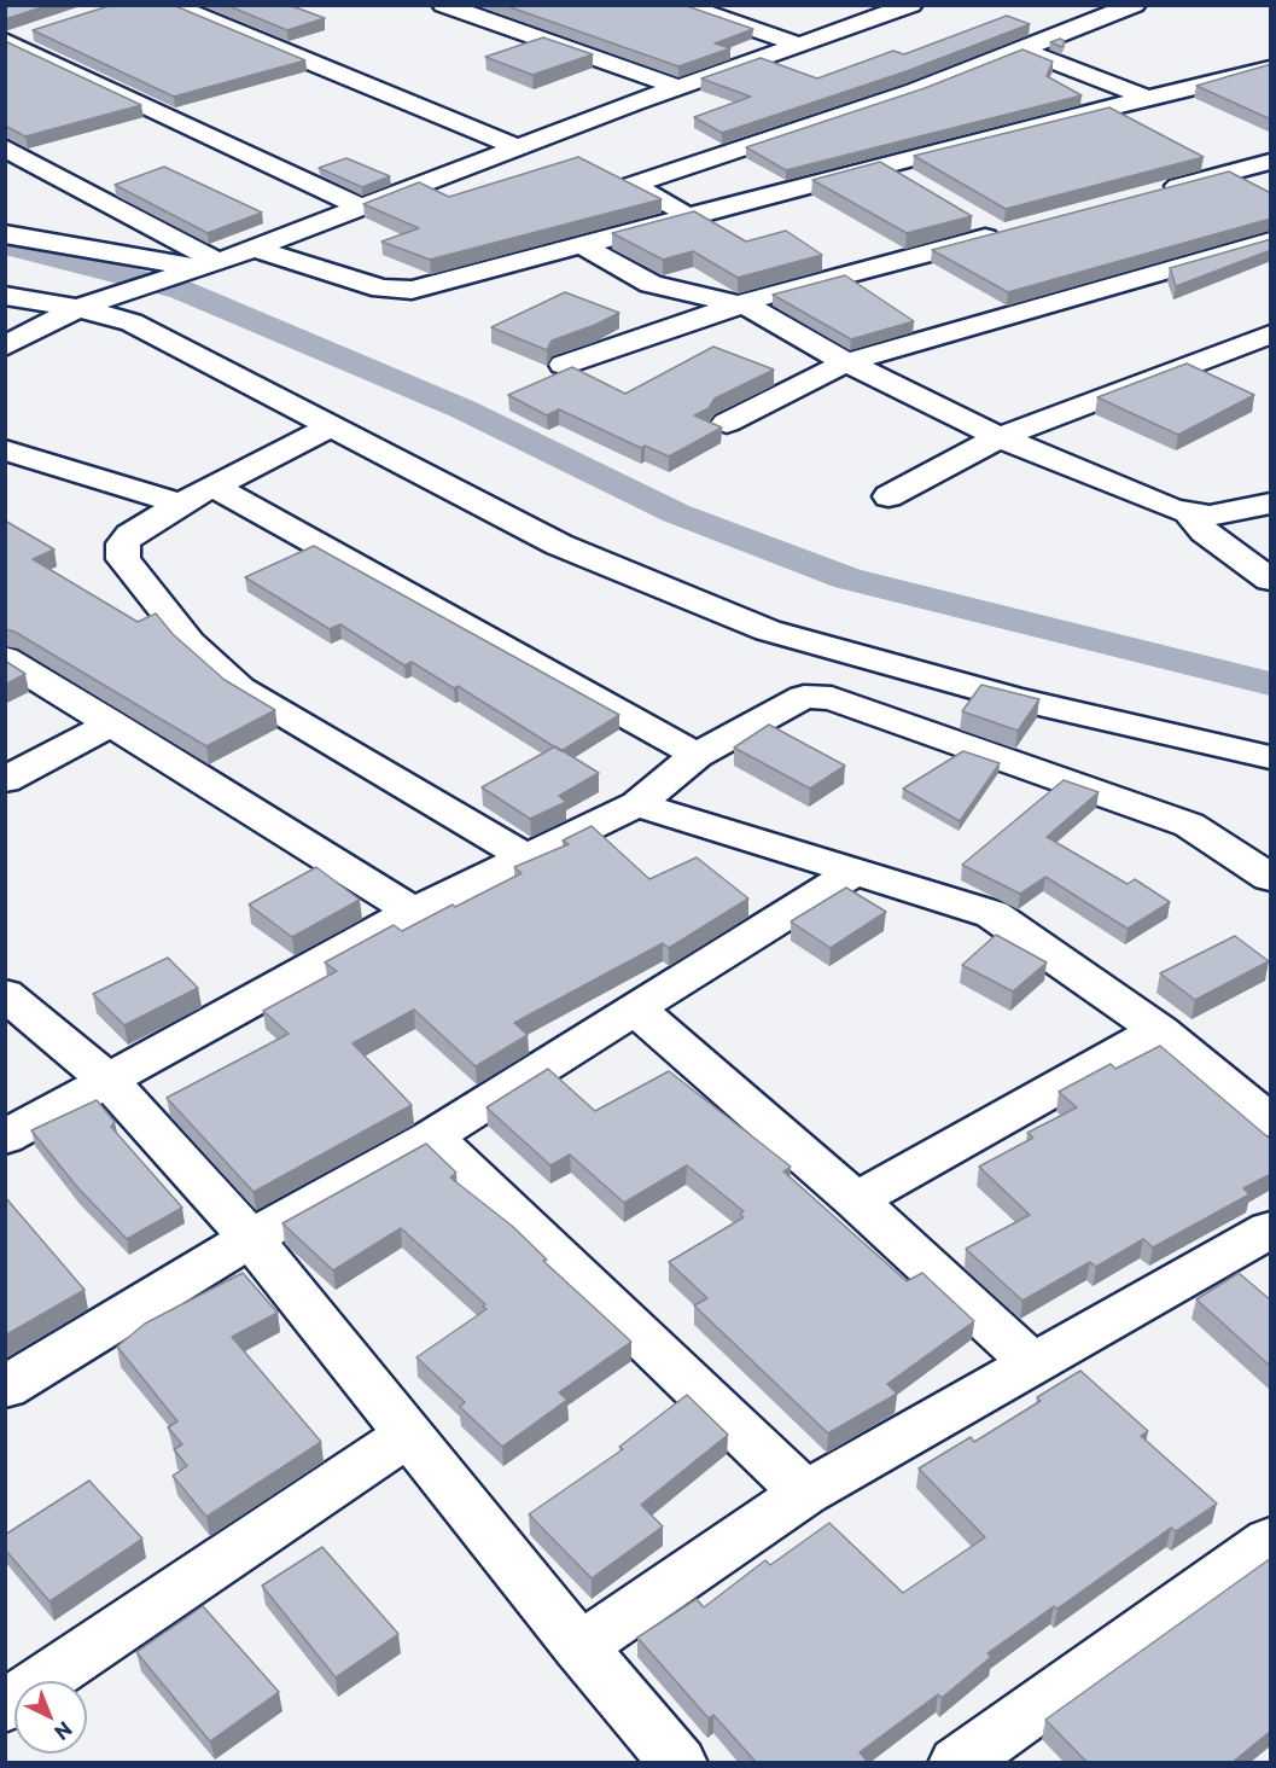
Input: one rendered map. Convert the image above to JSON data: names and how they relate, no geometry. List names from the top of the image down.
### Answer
{
  "north": "bottom right"
}
